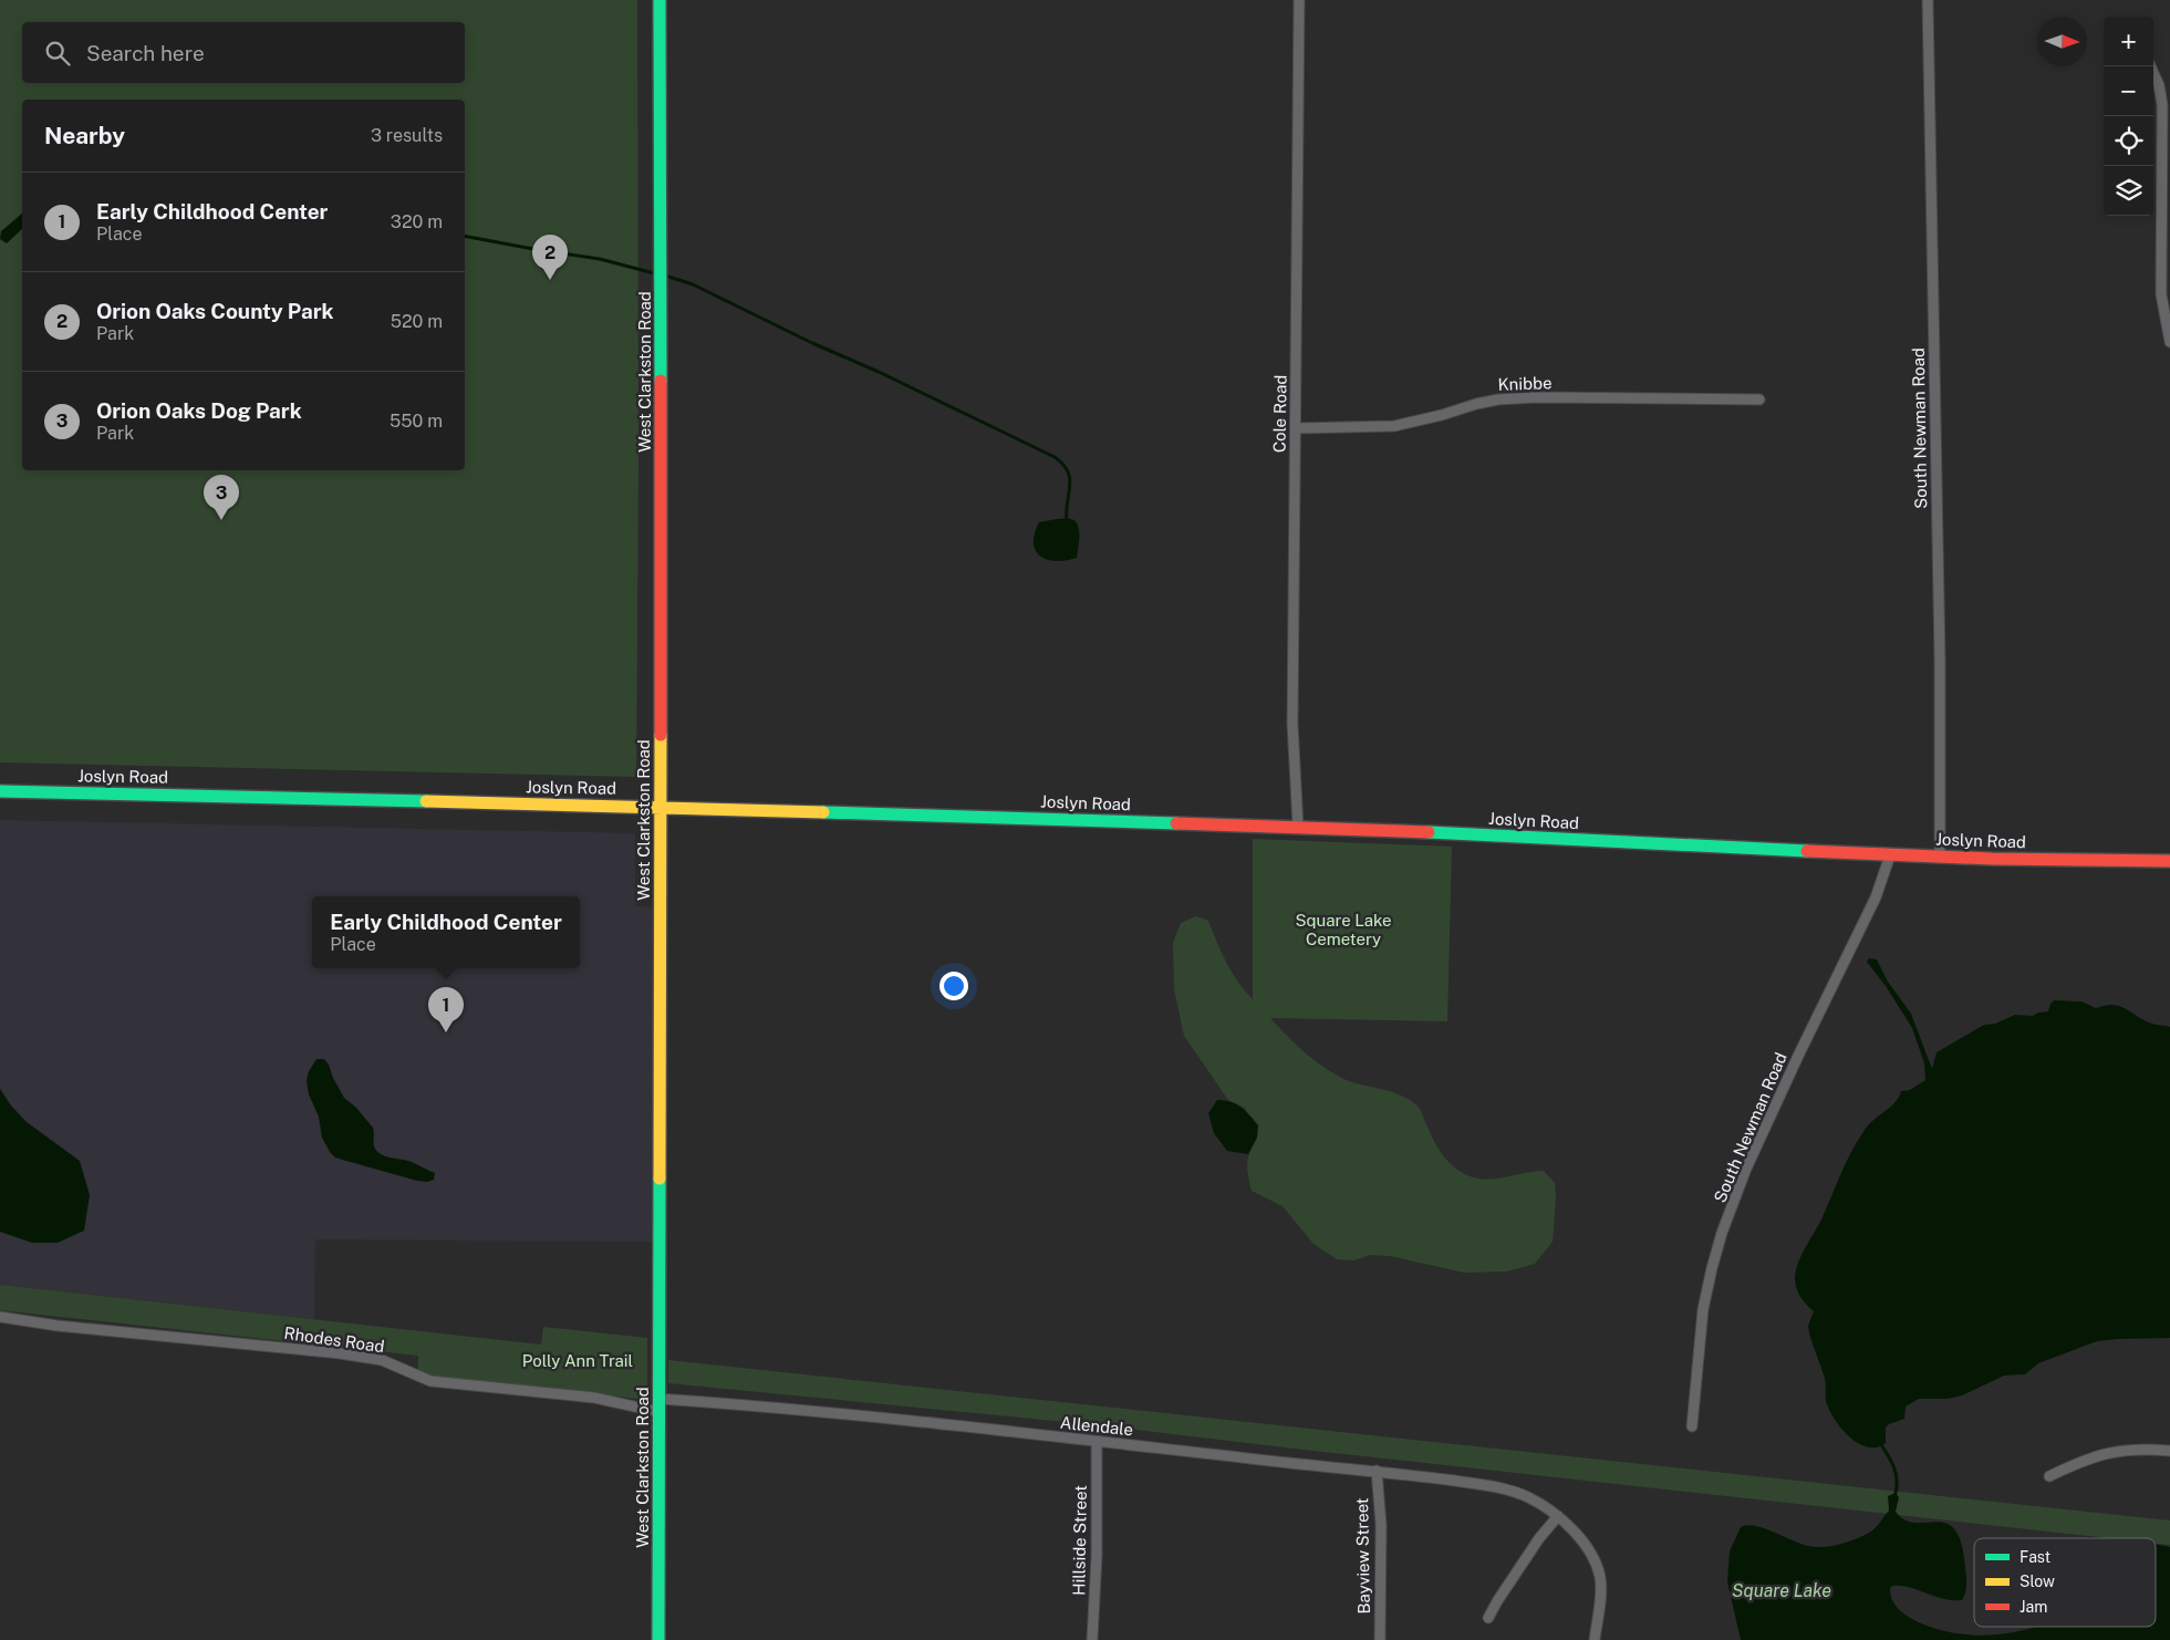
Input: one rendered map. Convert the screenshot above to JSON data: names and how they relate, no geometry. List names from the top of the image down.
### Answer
{
  "streets": {
    "street": [
      "West Clarkston Road",
      "Knibbe",
      "Cole Road",
      "South Newman Road",
      "Joslyn Road",
      "Rhodes Road",
      "Allendale",
      "Hillside Street",
      "Bayview Street"
    ]
  },
  "crossings": [
    ["West Clarkston Road", "Joslyn Road"],
    ["West Clarkston Road", "Rhodes Road"],
    ["West Clarkston Road", "Allendale"],
    ["Knibbe", "Cole Road"],
    ["Cole Road", "Joslyn Road"],
    ["South Newman Road", "Joslyn Road"],
    ["Allendale", "Hillside Street"],
    ["Allendale", "Bayview Street"]
  ],
  "water": ["Square Lake"],
  "parks": ["Square Lake Cemetery", "Polly Ann Trail"],
  "legend": ["Fast", "Slow", "Jam"],
  "north": "right",
  "page": {
    "map_buttons": ["+", "−"],
    "search": "Search here",
    "heading": ["Nearby", "3 results"],
    "list": [
      {
        "mark": "1",
        "name": "Early Childhood Center",
        "note": "Place",
        "value": "320 m"
      },
      {
        "mark": "2",
        "name": "Orion Oaks County Park",
        "note": "Park",
        "value": "520 m"
      },
      {
        "mark": "3",
        "name": "Orion Oaks Dog Park",
        "note": "Park",
        "value": "550 m"
      }
    ],
    "pins": ["2", "3", "1"],
    "popup": ["Early Childhood Center", "Place"]
  }
}
